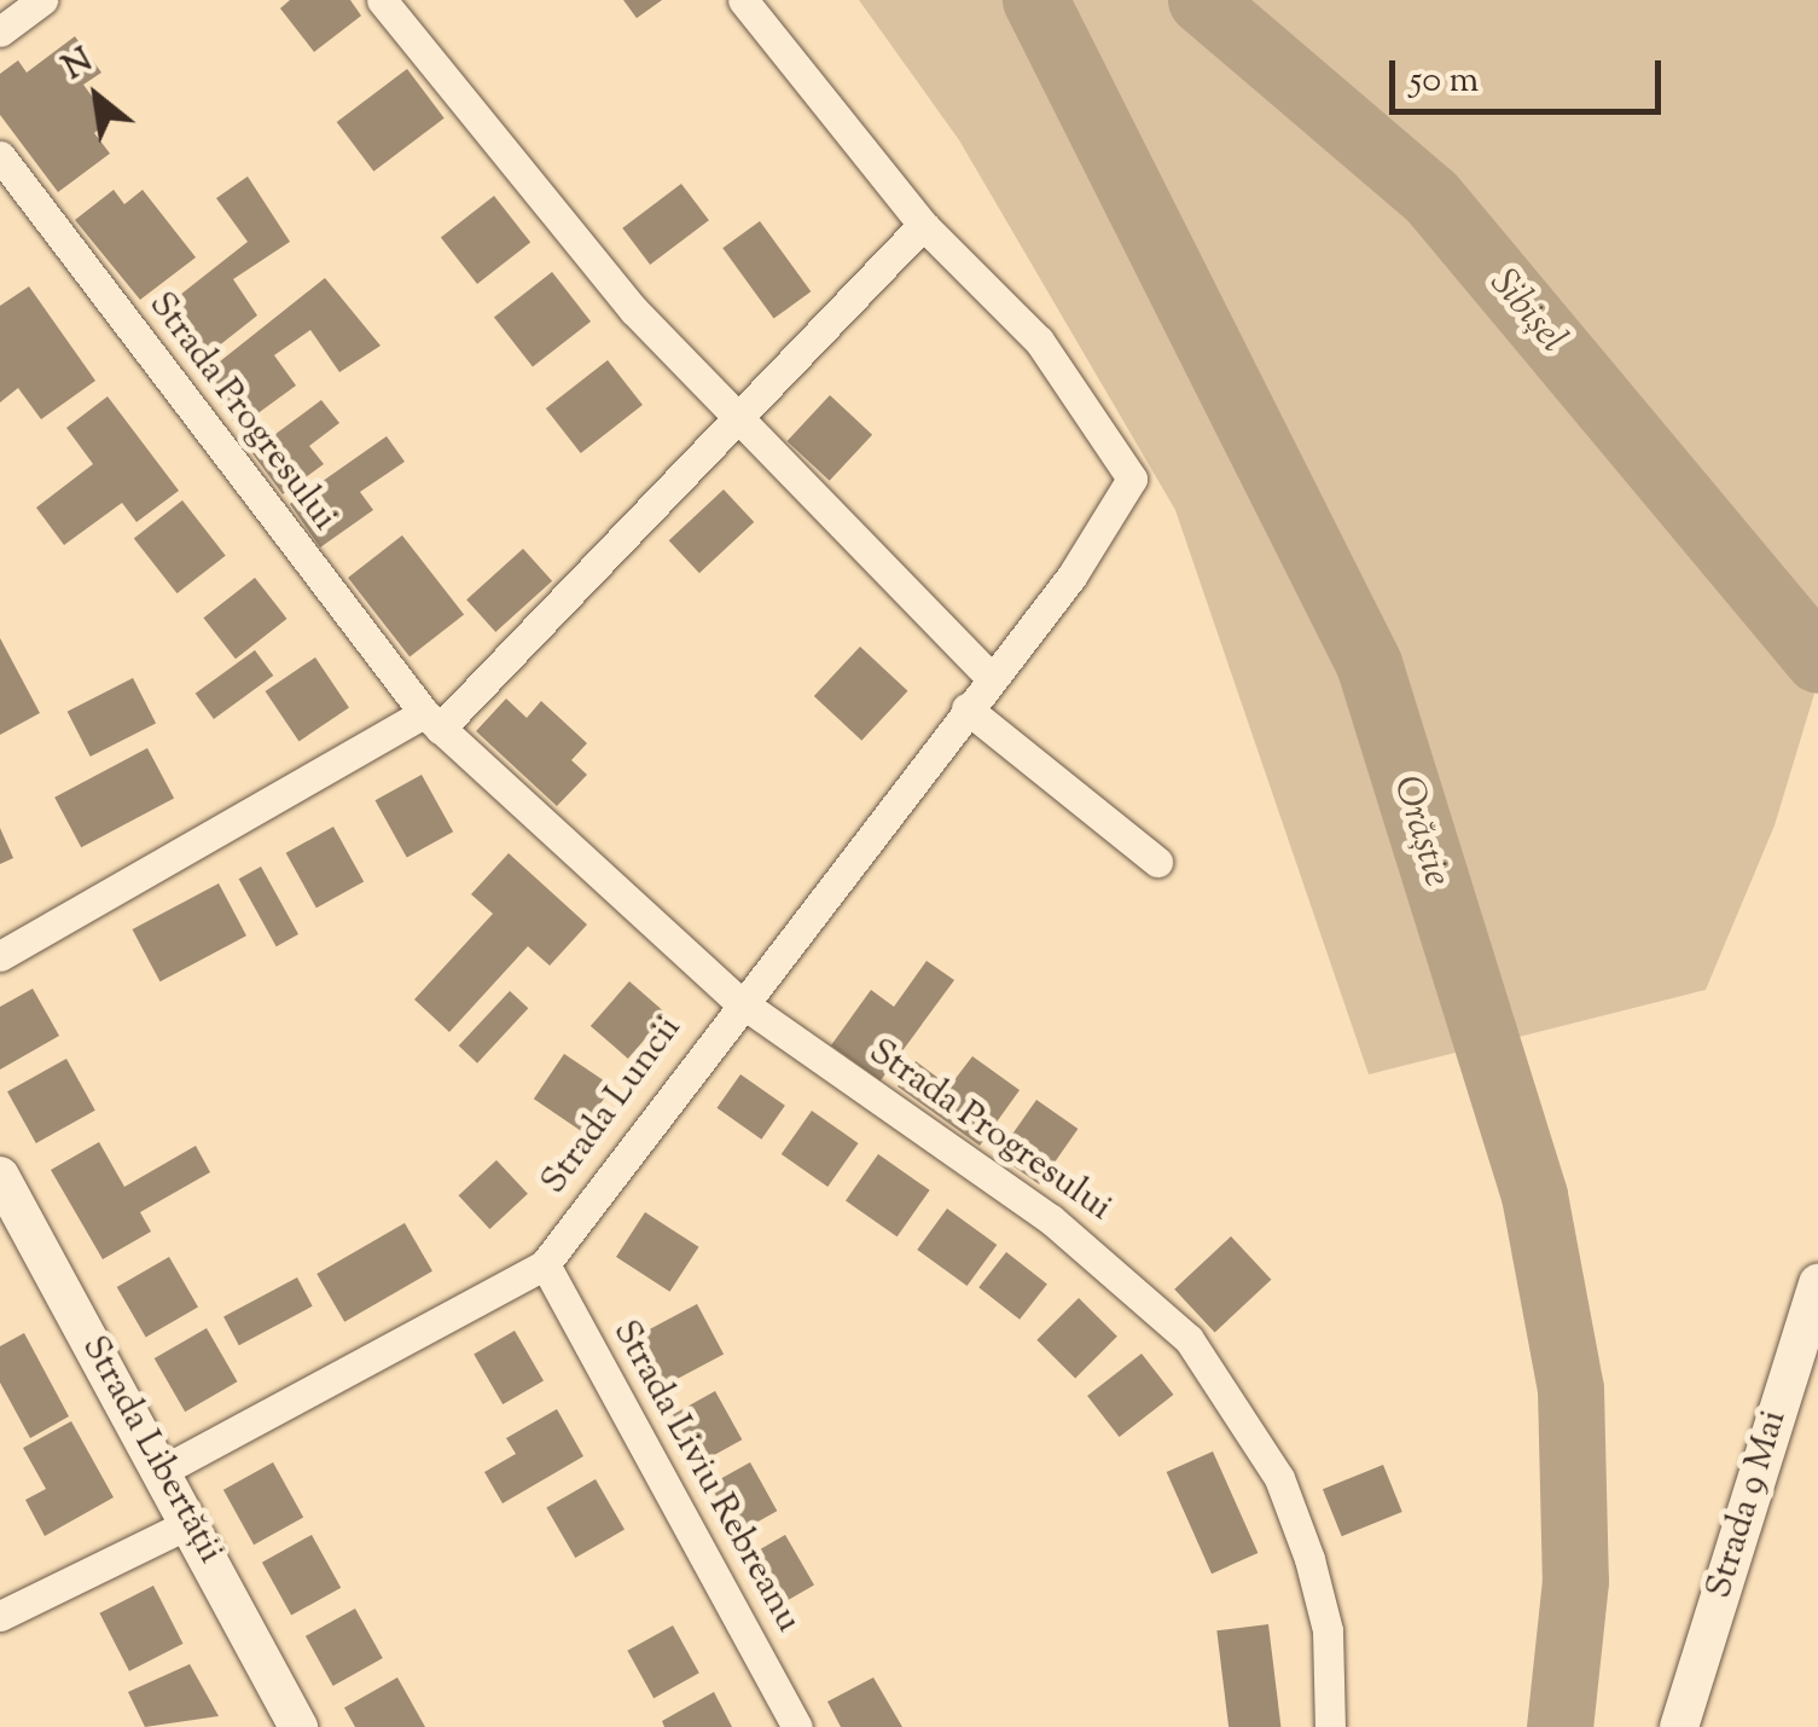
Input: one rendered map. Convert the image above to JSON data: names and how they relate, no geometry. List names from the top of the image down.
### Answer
{
  "streets": {
    "street": [
      "Strada Progresului",
      "Strada Luncii",
      "Strada Libertății",
      "Strada Liviu Rebreanu",
      "Strada 9 Mai"
    ]
  },
  "crossings": [
    ["Strada Progresului", "Strada Luncii"],
    ["Strada Luncii", "Strada Libertății"],
    ["Strada Luncii", "Strada Liviu Rebreanu"]
  ],
  "water": ["Sibișel", "Orăștie"],
  "scale_bar": "50 m",
  "north": "top left"
}
